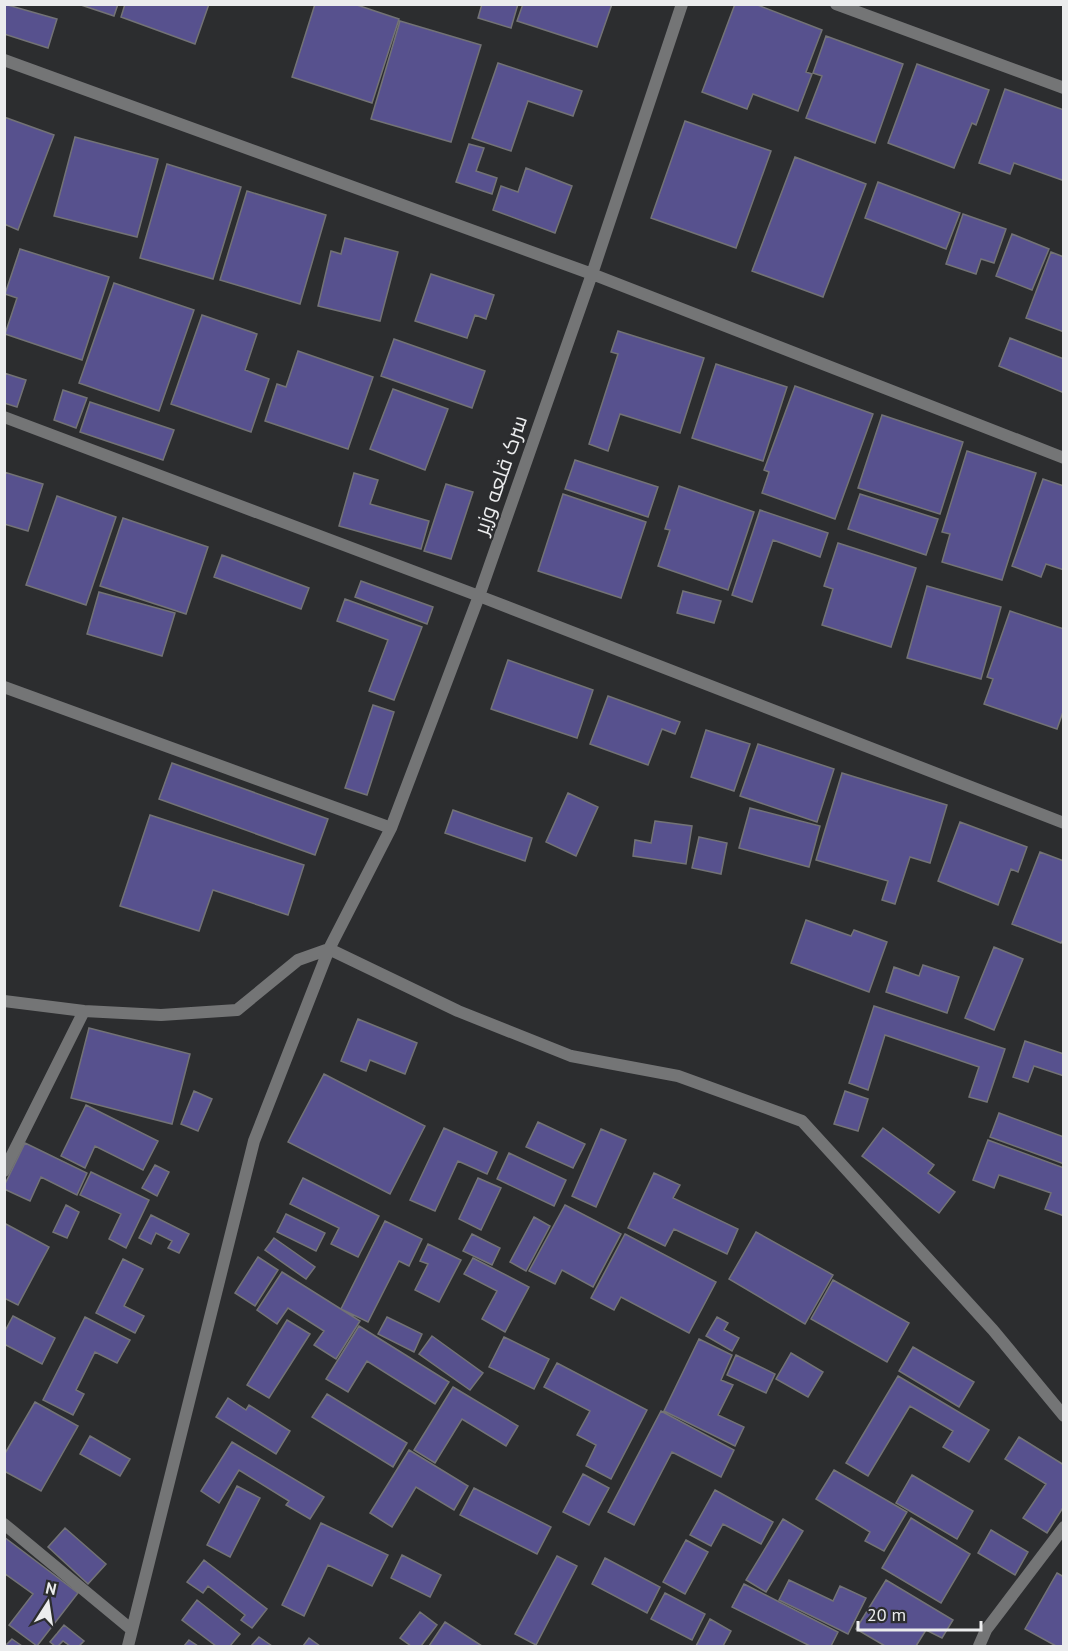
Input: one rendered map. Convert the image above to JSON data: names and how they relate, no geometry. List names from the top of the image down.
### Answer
{
  "streets": {
    "street": ["سرک قلعه وزیر"]
  },
  "scale_bar": "20 m",
  "north": "top"
}
